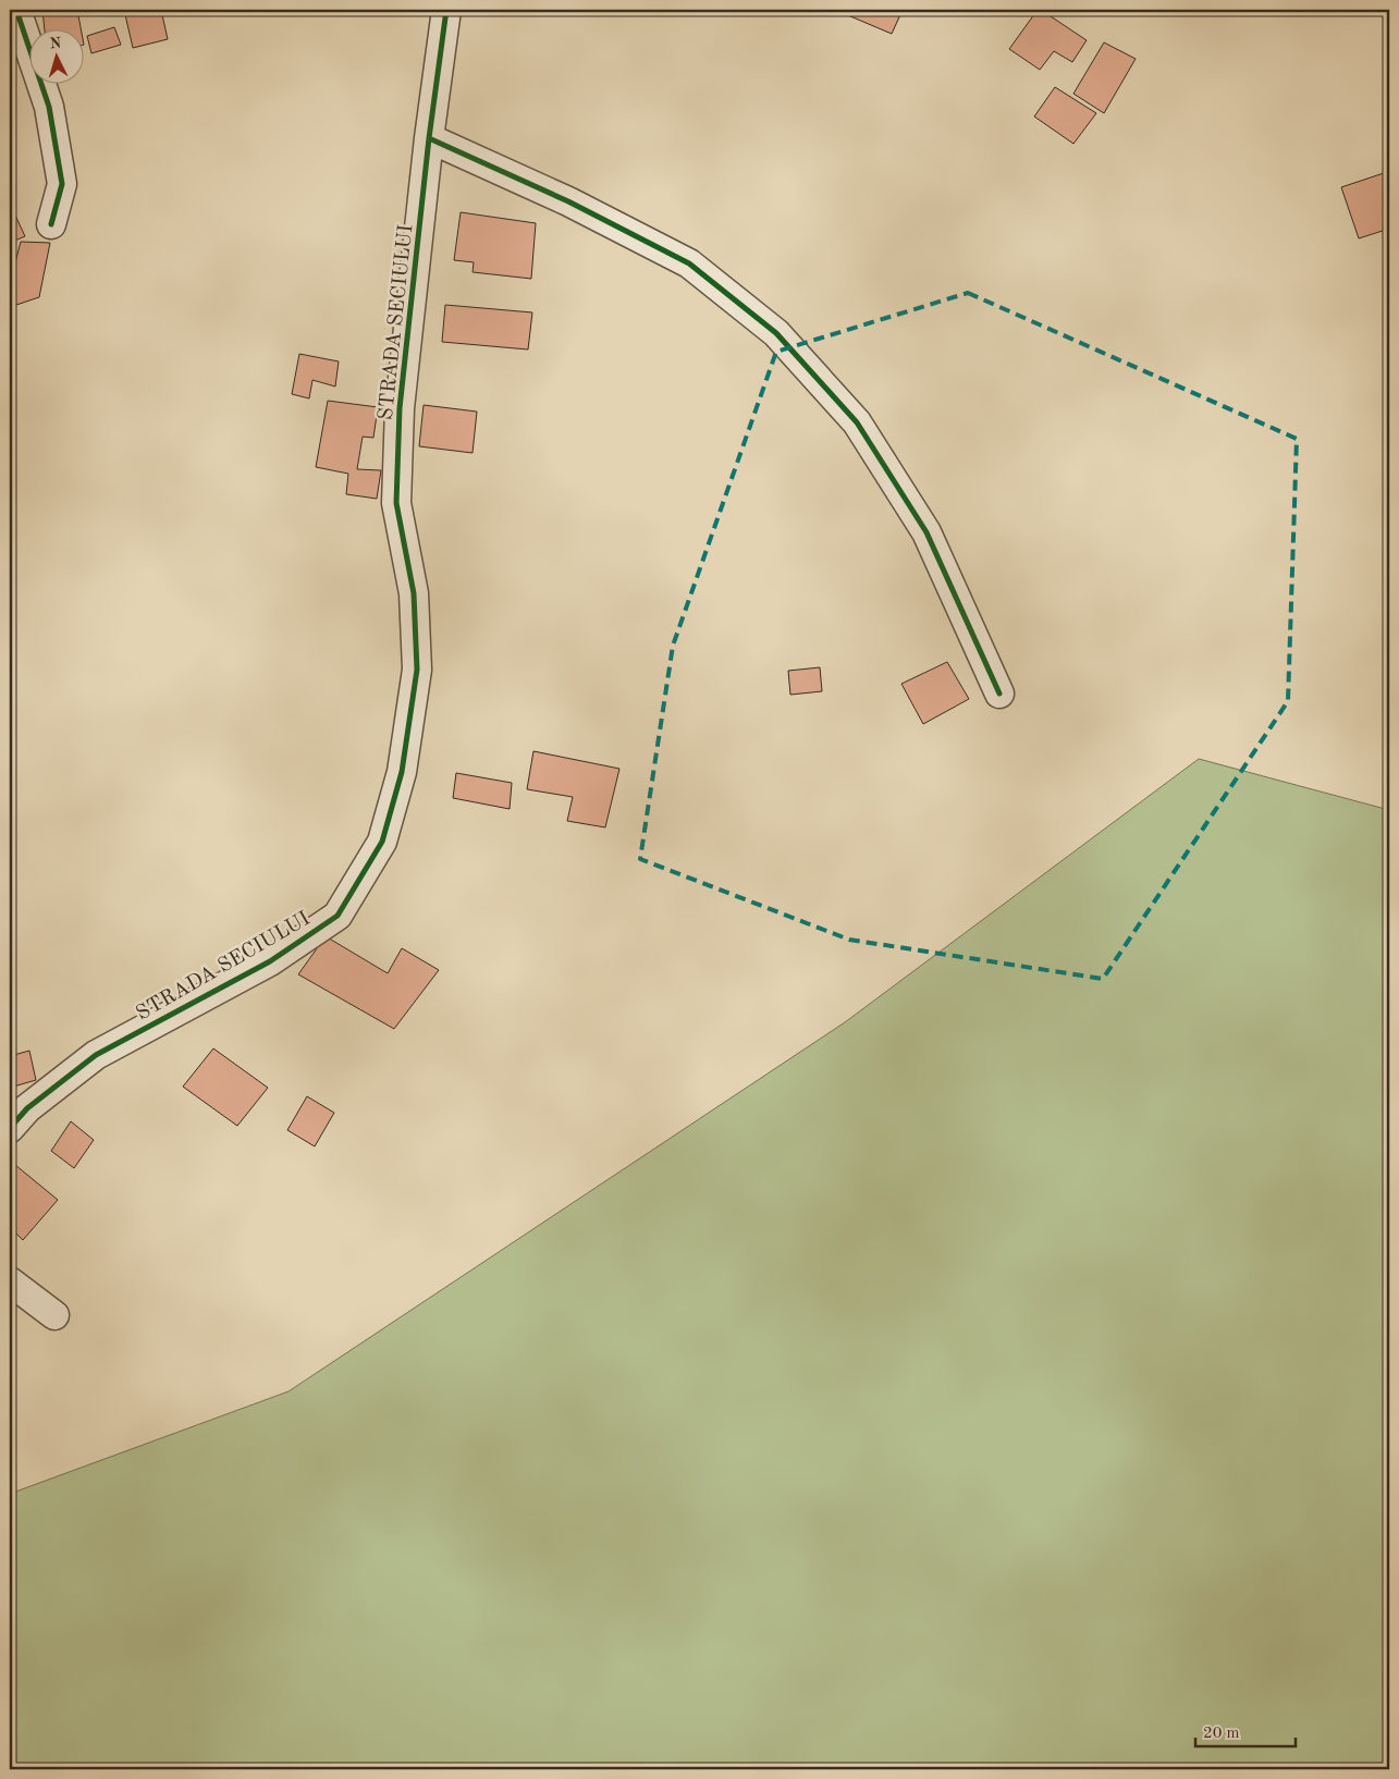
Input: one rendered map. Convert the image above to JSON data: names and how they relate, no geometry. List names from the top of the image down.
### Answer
{
  "streets": {
    "street": ["STRADA SECIULUI"]
  },
  "scale_bar": "20 m",
  "north": "top"
}
